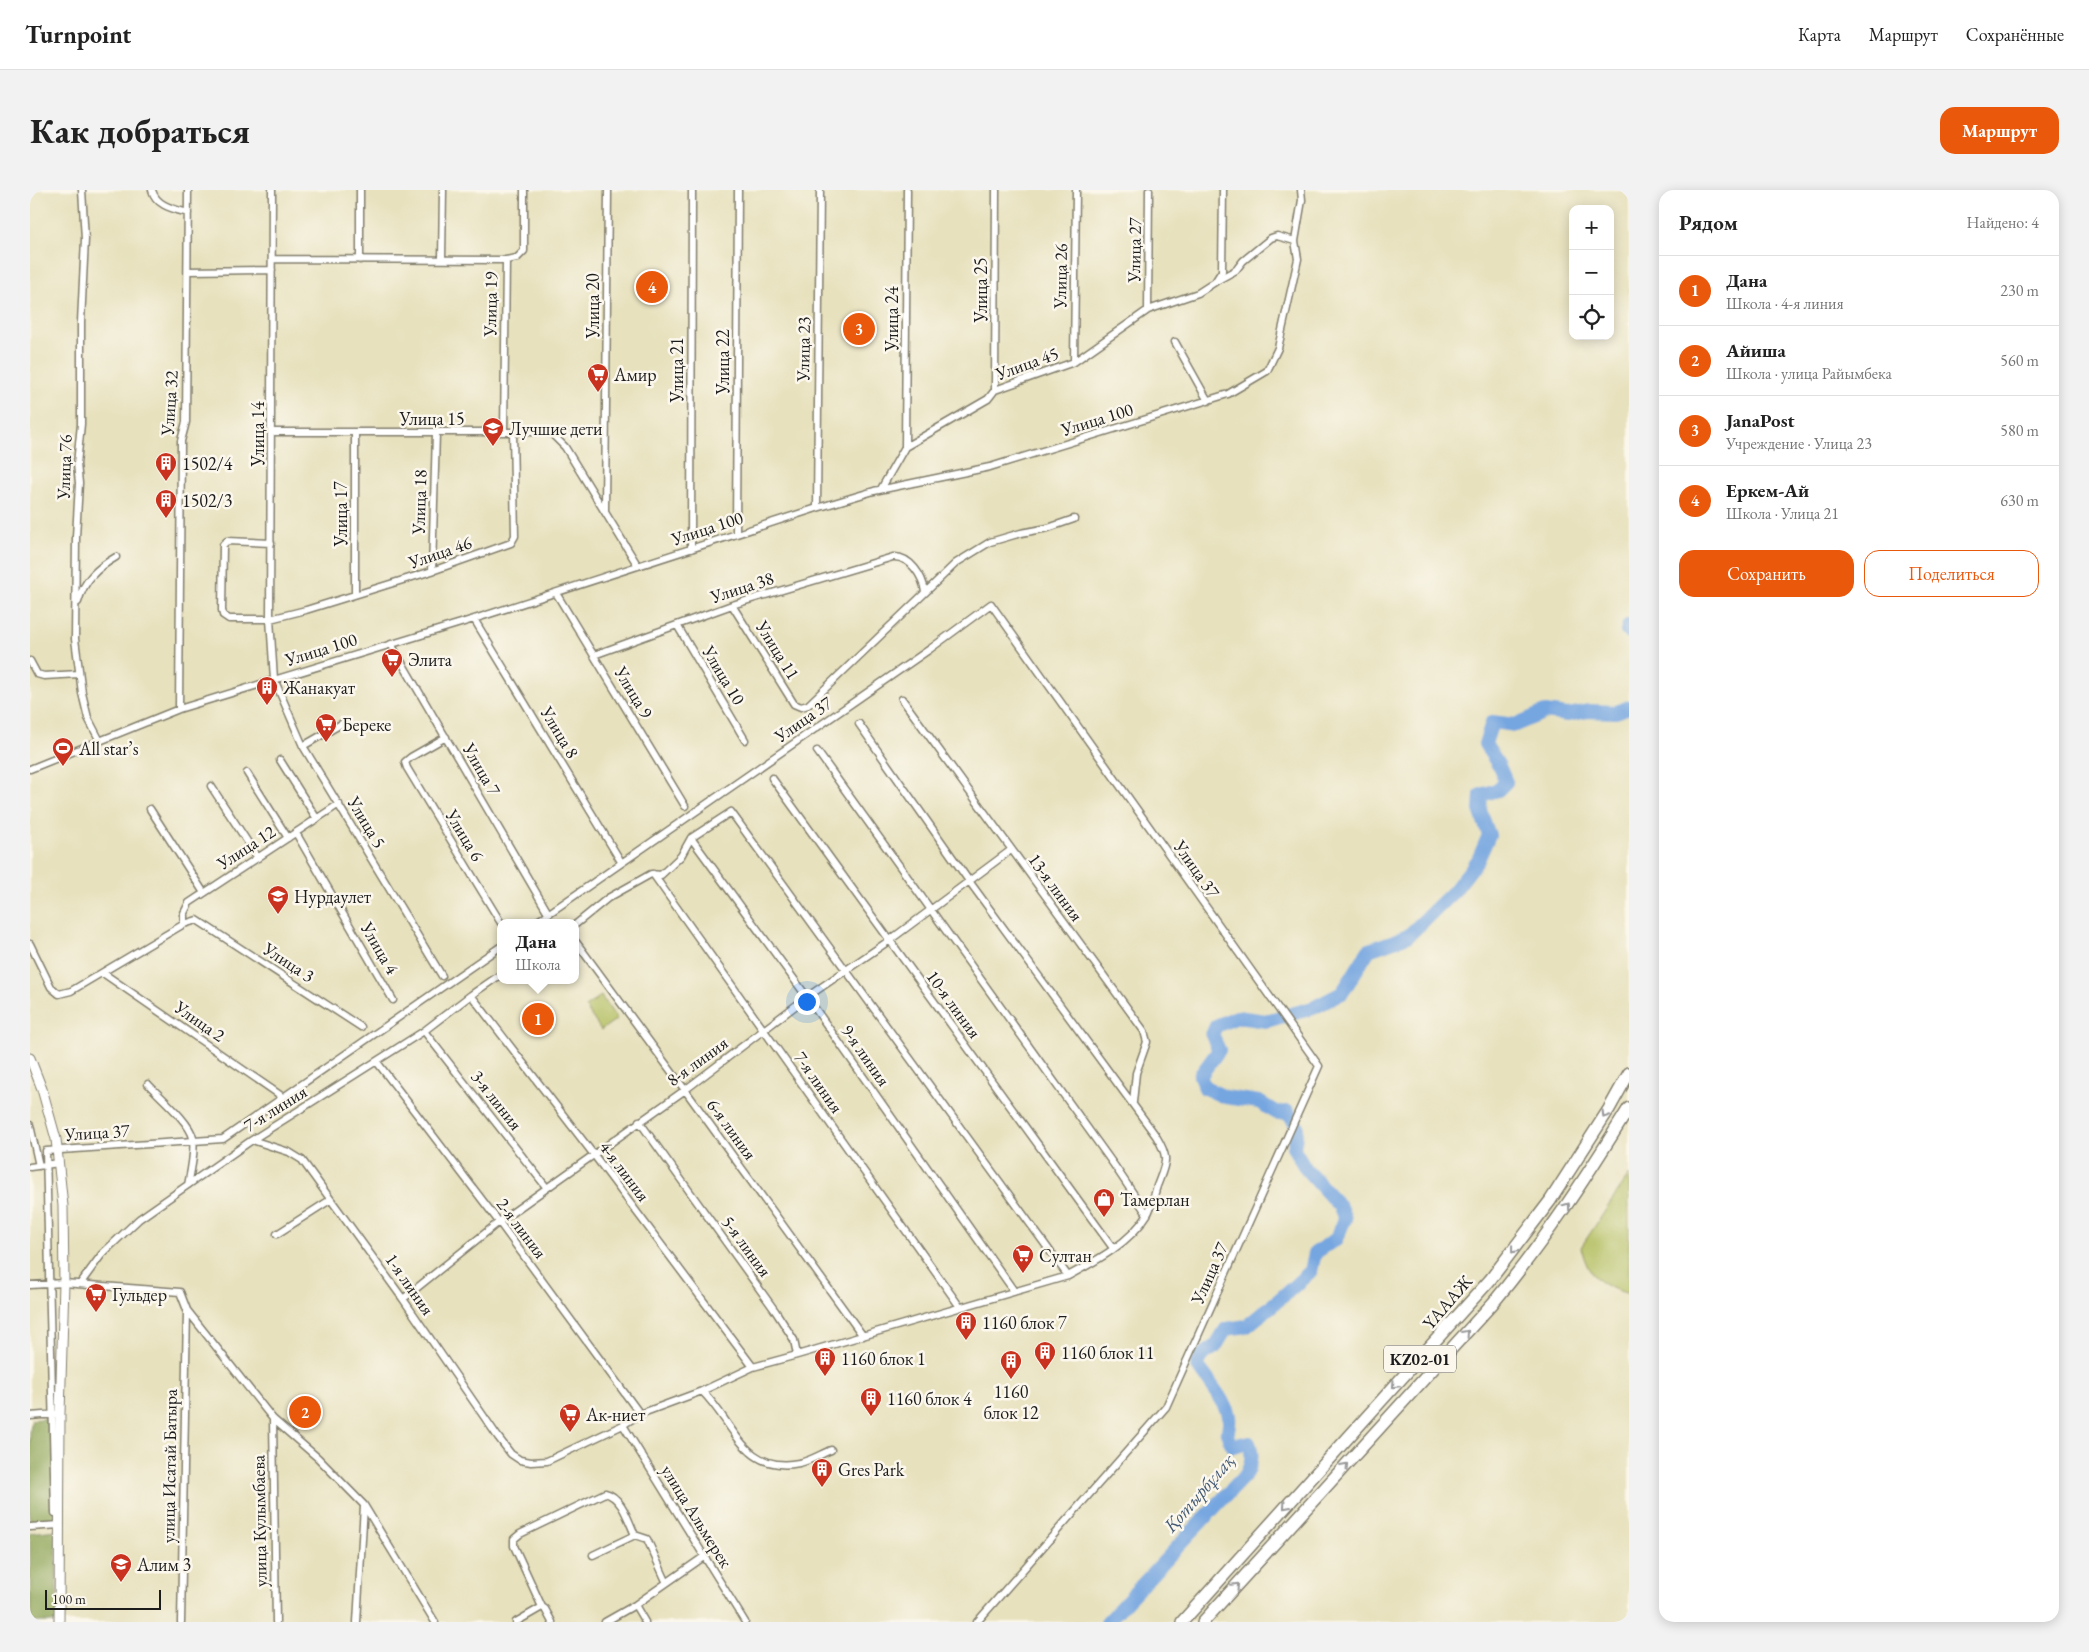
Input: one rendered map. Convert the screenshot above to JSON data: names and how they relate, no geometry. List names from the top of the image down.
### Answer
{
  "streets": {
    "highway": ["ҮАААЖ", "KZ02-01"],
    "street": [
      "Улица 27",
      "Улица 26",
      "Улица 25",
      "Улица 19",
      "Улица 20",
      "Улица 24",
      "Улица 23",
      "Улица 22",
      "Улица 45",
      "Улица 21",
      "Улица 32",
      "Улица 15",
      "Улица 100",
      "Улица 14",
      "Улица 76",
      "Улица 18",
      "Улица 17",
      "Улица 46",
      "Улица 38",
      "Улица 11",
      "Улица 10",
      "Улица 9",
      "Улица 37",
      "Улица 8",
      "Улица 7",
      "Улица 5",
      "Улица 6",
      "Улица 12",
      "13-я линия",
      "Улица 4",
      "Улица 3",
      "10-я линия",
      "Улица 2",
      "9-я линия",
      "8-я линия",
      "7-я линия",
      "3-я линия",
      "6-я линия",
      "4-я линия",
      "2-я линия",
      "5-я линия",
      "1-я линия",
      "улица Исатай Батыра",
      "улица Альмерек",
      "улица Кулымбаева"
    ]
  },
  "crossings": [
    ["Улица 27", "Улица 45"],
    ["Улица 26", "Улица 45"],
    ["Улица 25", "Улица 45"],
    ["Улица 19", "Улица 15"],
    ["Улица 20", "Улица 15"],
    ["Улица 24", "Улица 45"],
    ["Улица 23", "Улица 100"],
    ["Улица 22", "Улица 100"],
    ["Улица 45", "Улица 100"],
    ["Улица 21", "Улица 100"],
    ["Улица 32", "Улица 100"],
    ["Улица 15", "Улица 100"],
    ["Улица 15", "Улица 14"],
    ["Улица 15", "Улица 18"],
    ["Улица 15", "Улица 17"],
    ["Улица 15", "Улица 46"],
    ["Улица 100", "Улица 14"],
    ["Улица 100", "Улица 76"],
    ["Улица 100", "Улица 9"],
    ["Улица 100", "Улица 8"],
    ["Улица 100", "Улица 7"],
    ["Улица 100", "Улица 5"],
    ["Улица 14", "Улица 46"],
    ["Улица 14", "Улица 5"],
    ["Улица 18", "Улица 46"],
    ["Улица 17", "Улица 46"],
    ["Улица 38", "Улица 11"],
    ["Улица 38", "Улица 10"],
    ["Улица 38", "Улица 9"],
    ["Улица 38", "Улица 37"],
    ["Улица 11", "Улица 37"],
    ["Улица 7", "Улица 6"],
    ["Улица 5", "Улица 12"],
    ["Улица 12", "Улица 4"],
    ["Улица 12", "Улица 3"],
    ["13-я линия", "8-я линия"],
    ["10-я линия", "8-я линия"],
    ["9-я линия", "8-я линия"],
    ["8-я линия", "7-я линия"],
    ["8-я линия", "3-я линия"],
    ["8-я линия", "6-я линия"],
    ["8-я линия", "4-я линия"],
    ["8-я линия", "2-я линия"],
    ["8-я линия", "5-я линия"],
    ["8-я линия", "1-я линия"],
    ["7-я линия", "3-я линия"],
    ["7-я линия", "4-я линия"],
    ["7-я линия", "2-я линия"],
    ["7-я линия", "1-я линия"],
    ["1-я линия", "улица Альмерек"]
  ],
  "water": ["Қотырбұлақ"],
  "places": {
    "supermarket": [
      "Амир",
      "Элита",
      "Береке",
      "Султан",
      "Гульдер",
      "Ак-ниет"
    ],
    "school or university": ["Лучшие дети", "Нурдаулет", "Алим 3"],
    "building": [
      "1502/4",
      "1502/3",
      "Жанакуат",
      "1160 блок 7",
      "1160 блок 11",
      "1160 блок 1",
      "1160 блок 12",
      "1160 блок 4",
      "Gres Park"
    ],
    "sports": ["All star’s"],
    "shop": ["Тамерлан"]
  },
  "scale_bar": "100 m",
  "page": {
    "header": "Turnpoint",
    "nav": ["Карта", "Маршрут", "Сохранённые"],
    "buttons": [
      "Маршрут",
      ["Сохранить", "Поделиться"]
    ],
    "title": "Как добраться",
    "heading": ["Рядом", "Найдено: 4"],
    "map_buttons": ["+", "−"],
    "list": [
      {
        "mark": "1",
        "name": "Дана",
        "note": "Школа · 4-я линия",
        "value": "230 m"
      },
      {
        "mark": "2",
        "name": "Айиша",
        "note": "Школа · улица Райымбека",
        "value": "560 m"
      },
      {
        "mark": "3",
        "name": "JanaPost",
        "note": "Учреждение · Улица 23",
        "value": "580 m"
      },
      {
        "mark": "4",
        "name": "Еркем-Ай",
        "note": "Школа · Улица 21",
        "value": "630 m"
      }
    ],
    "pins": [
      "4",
      "3",
      "1",
      "2"
    ],
    "popup": ["Дана", "Школа"],
    "scale": "100 m"
  }
}
